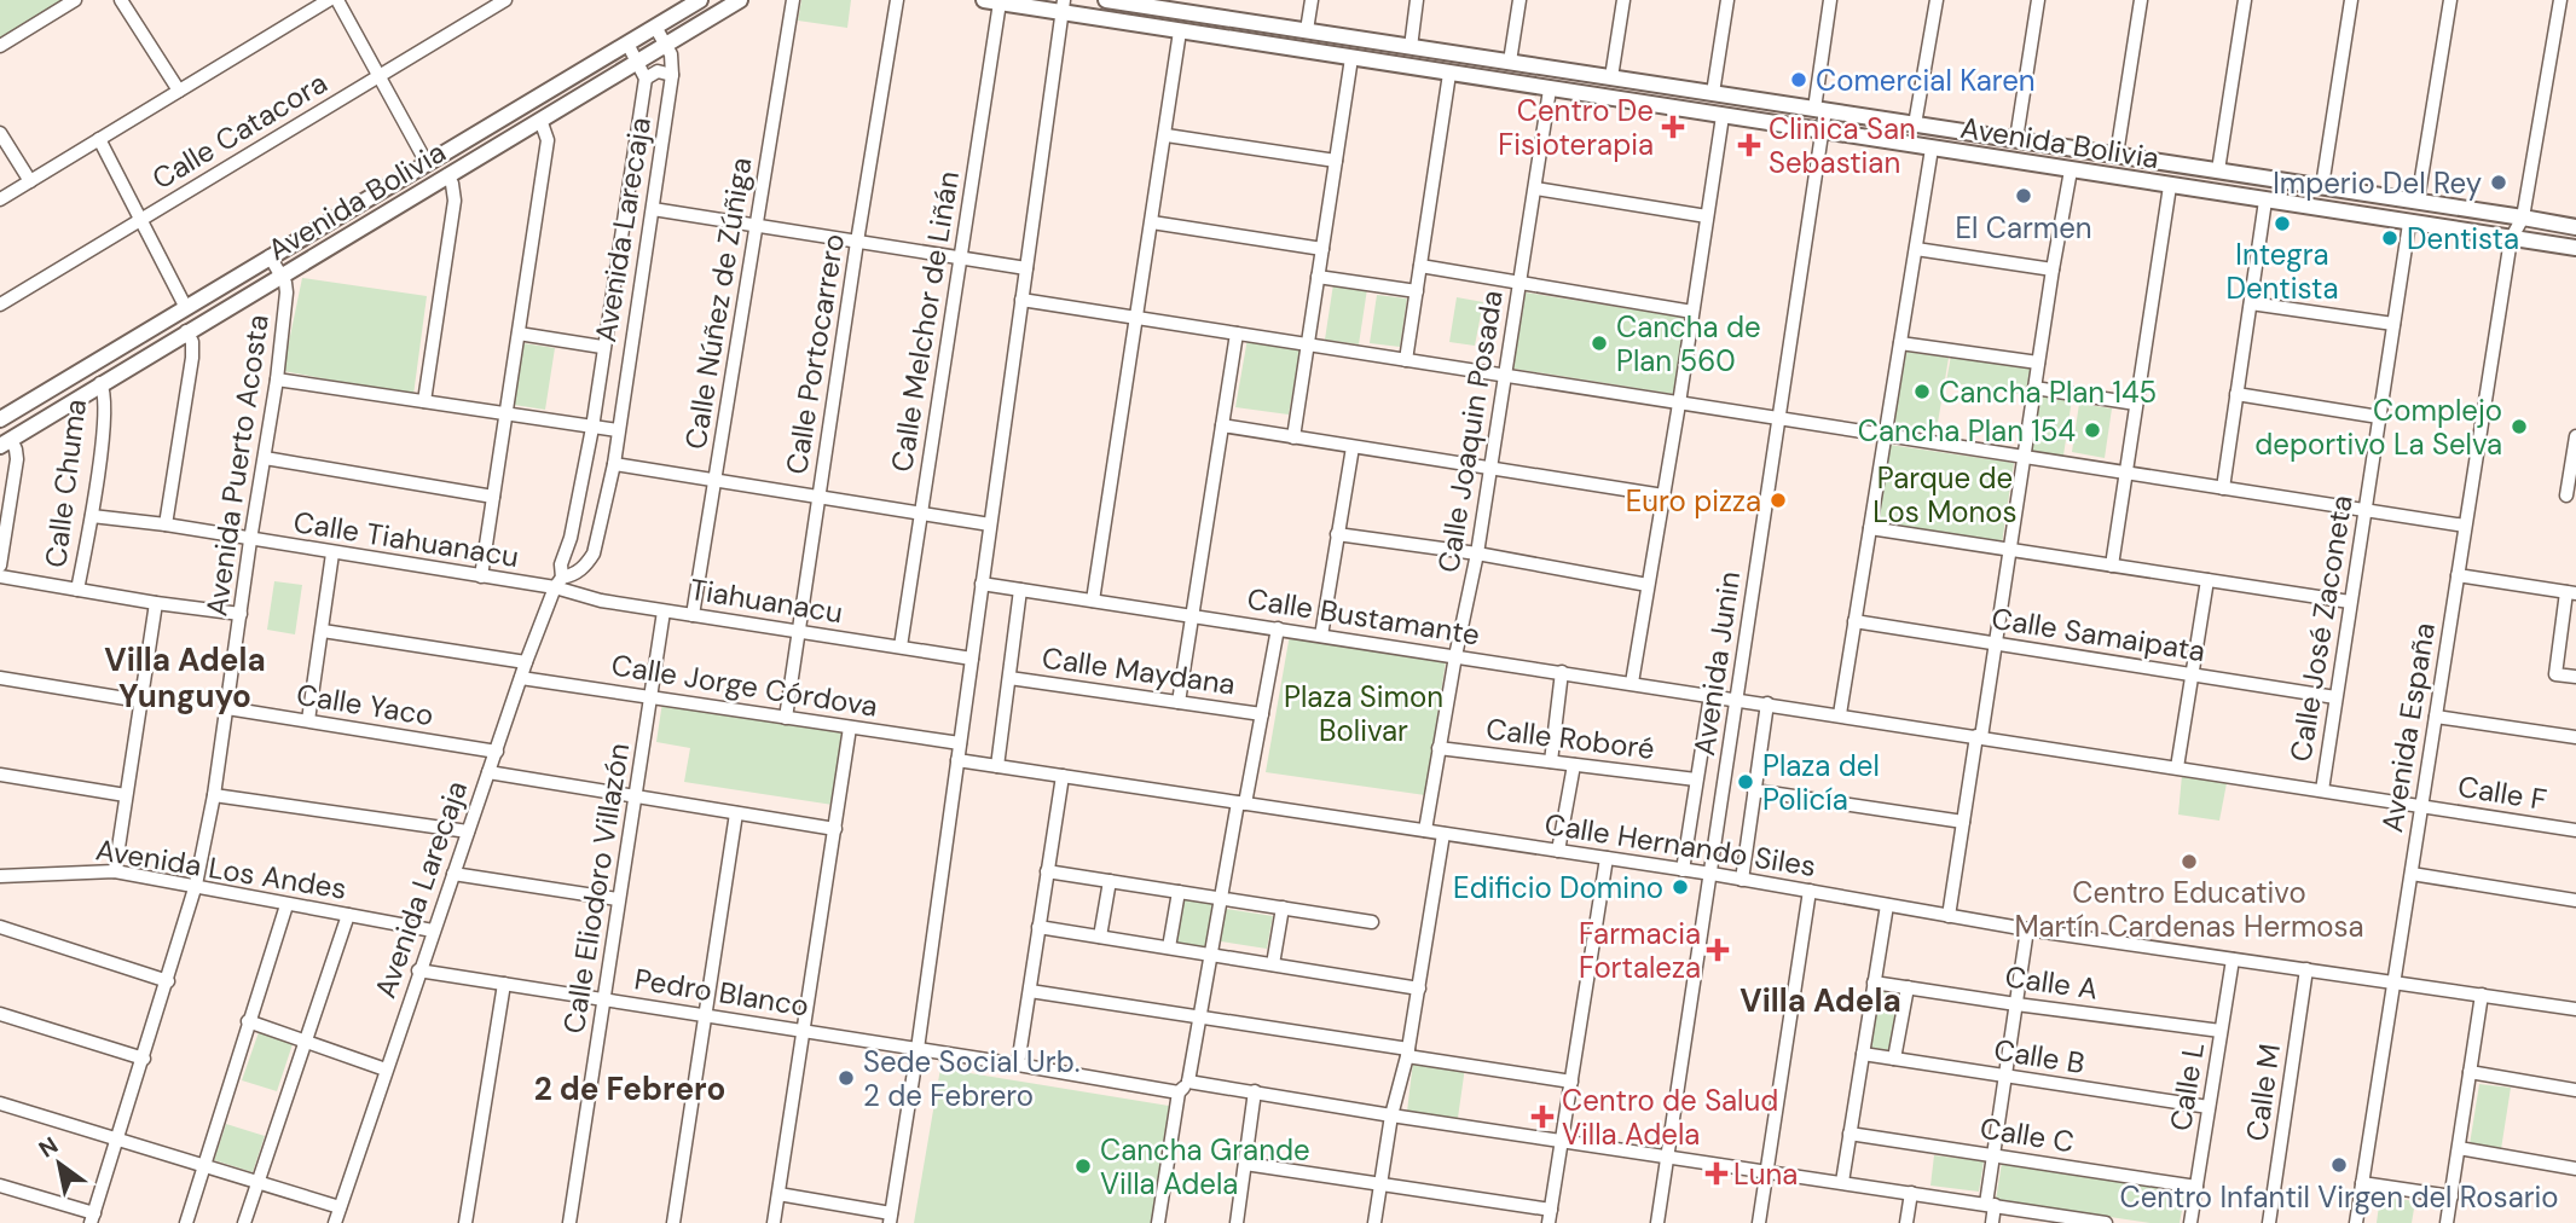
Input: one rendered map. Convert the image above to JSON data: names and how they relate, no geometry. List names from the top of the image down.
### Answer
{
  "streets": {
    "main road": ["Avenida Bolivia"],
    "street": [
      "Calle Catacora",
      "Avenida Larecaja",
      "Calle Núñez de Zúñiga",
      "Calle Melchor de Liñán",
      "Calle Portocarrero",
      "Calle Joaquin Posada",
      "Avenida Puerto Acosta",
      "Calle Chuma",
      "Calle Tiahuanacu",
      "Tiahuanacu",
      "Calle Bustamante",
      "Calle José Zaconeta",
      "Calle Samaipata",
      "Avenida Junin",
      "Calle Maydana",
      "Calle Jorge Córdova",
      "Calle Yaco",
      "Avenida España",
      "Calle Roboré",
      "Calle F",
      "Calle Hernando Siles",
      "Avenida Los Andes",
      "Calle Eliodoro Villazón",
      "Calle A",
      "Pedro Blanco",
      "Calle B",
      "Calle L",
      "Calle M",
      "Calle C"
    ]
  },
  "crossings": [
    ["Avenida Bolivia", "Avenida Larecaja"],
    ["Avenida Bolivia", "Calle Melchor de Liñán"],
    ["Avenida Bolivia", "Calle Joaquin Posada"],
    ["Avenida Bolivia", "Avenida Puerto Acosta"],
    ["Avenida Bolivia", "Calle Chuma"],
    ["Avenida Bolivia", "Calle José Zaconeta"],
    ["Avenida Bolivia", "Avenida Junin"],
    ["Avenida Bolivia", "Avenida España"],
    ["Avenida Larecaja", "Calle Tiahuanacu"],
    ["Avenida Larecaja", "Tiahuanacu"],
    ["Avenida Larecaja", "Calle Jorge Córdova"],
    ["Avenida Larecaja", "Calle Yaco"],
    ["Avenida Larecaja", "Avenida Los Andes"],
    ["Avenida Larecaja", "Pedro Blanco"],
    ["Calle Núñez de Zúñiga", "Tiahuanacu"],
    ["Calle Melchor de Liñán", "Tiahuanacu"],
    ["Calle Portocarrero", "Tiahuanacu"],
    ["Calle Portocarrero", "Calle Jorge Córdova"],
    ["Calle Joaquin Posada", "Calle Bustamante"],
    ["Calle Joaquin Posada", "Calle Roboré"],
    ["Calle Joaquin Posada", "Calle Hernando Siles"],
    ["Avenida Puerto Acosta", "Calle Tiahuanacu"],
    ["Avenida Puerto Acosta", "Calle Yaco"],
    ["Avenida Puerto Acosta", "Avenida Los Andes"],
    ["Calle Chuma", "Calle Tiahuanacu"],
    ["Calle Tiahuanacu", "Tiahuanacu"],
    ["Tiahuanacu", "Calle Eliodoro Villazón"],
    ["Calle Bustamante", "Avenida Junin"],
    ["Calle Bustamante", "Calle F"],
    ["Calle José Zaconeta", "Calle Samaipata"],
    ["Calle José Zaconeta", "Calle F"],
    ["Avenida Junin", "Calle Roboré"],
    ["Avenida Junin", "Calle Hernando Siles"],
    ["Calle Jorge Córdova", "Calle Eliodoro Villazón"],
    ["Avenida España", "Calle F"],
    ["Avenida España", "Calle Hernando Siles"],
    ["Calle Hernando Siles", "Calle L"],
    ["Calle Hernando Siles", "Calle M"],
    ["Calle Eliodoro Villazón", "Pedro Blanco"],
    ["Calle A", "Calle L"],
    ["Calle B", "Calle L"],
    ["Calle L", "Calle C"]
  ],
  "districts": ["Villa Adela Yunguyo", "Villa Adela", "2 de Febrero"],
  "parks": ["Parque de Los Monos", "Plaza Simon Bolivar"],
  "places": {
    "other": [
      "Comercial Karen",
      "Imperio Del Rey",
      "El Carmen",
      "Integra Dentista",
      "Dentista",
      "Cancha de Plan 560",
      "Cancha Plan 145",
      "Complejo deportivo La Selva",
      "Cancha Plan 154",
      "Euro pizza",
      "Plaza del Policía",
      "Centro Educativo Martín Cardenas Hermosa",
      "Edificio Domino",
      "Sede Social Urb. 2 de Febrero",
      "Centro Infantil Virgen del Rosario",
      "Cancha Grande Villa Adela"
    ],
    "health": [
      "Centro De Fisioterapia",
      "Clinica San Sebastian",
      "Farmacia Fortaleza",
      "Centro de Salud Villa Adela",
      "Luna"
    ]
  },
  "north": "top left"
}
